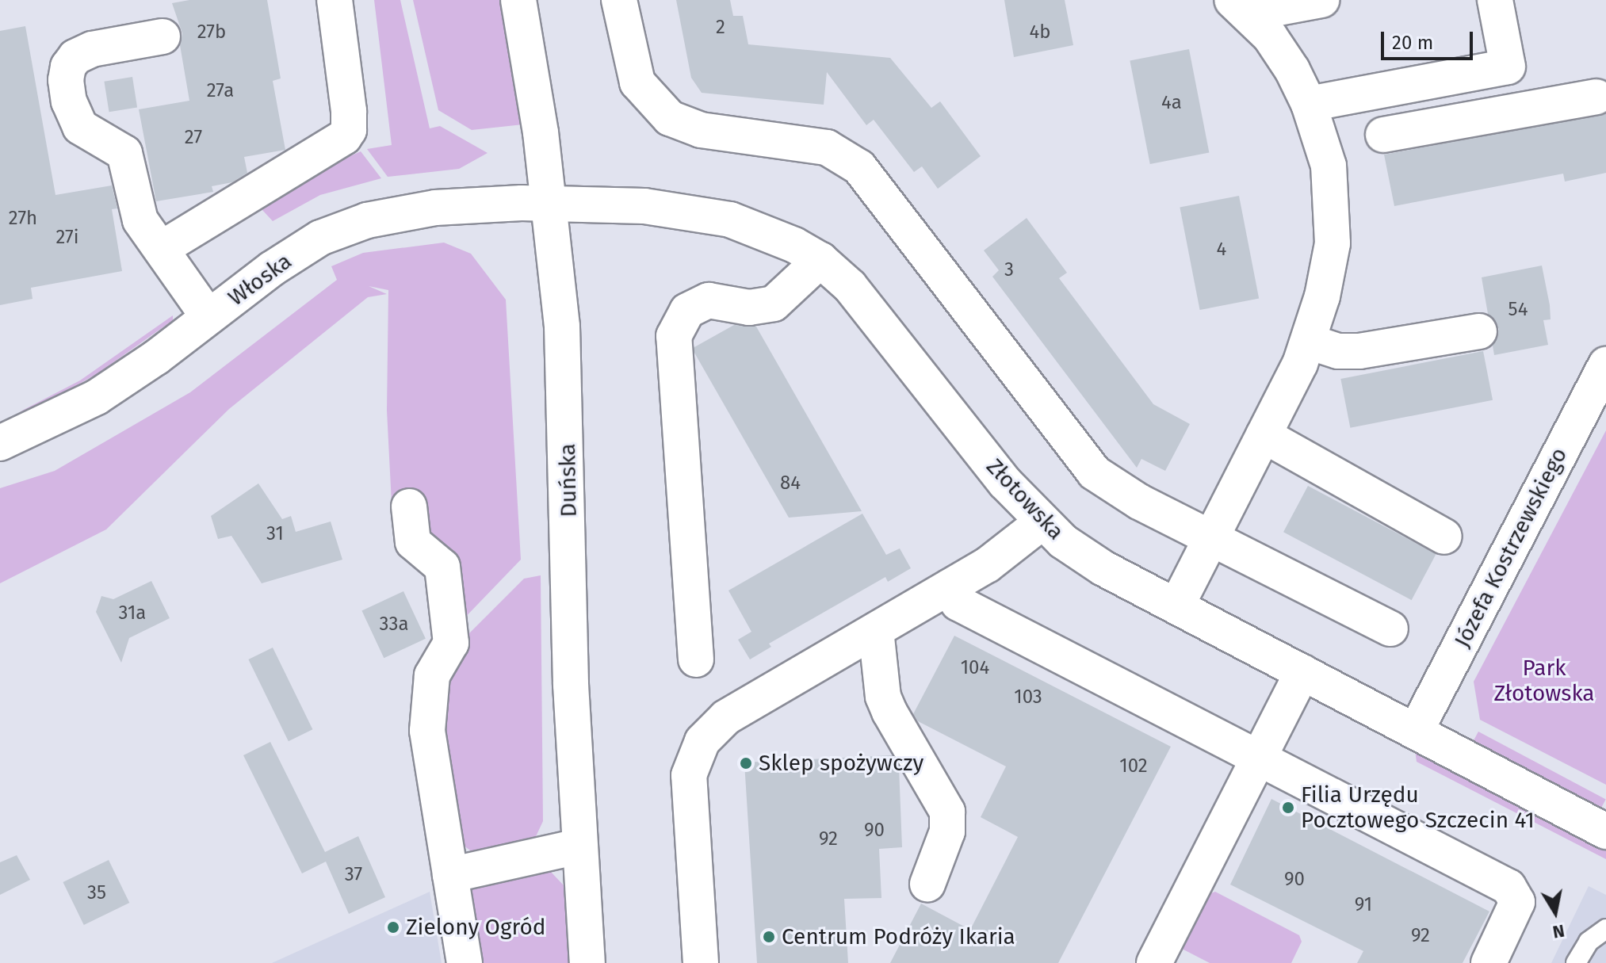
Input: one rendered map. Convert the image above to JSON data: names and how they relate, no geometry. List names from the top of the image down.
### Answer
{
  "streets": {
    "street": [
      "Włoska",
      "Duńska",
      "Złotowska",
      "Józefa Kostrzewskiego"
    ]
  },
  "crossings": [
    ["Włoska", "Duńska"],
    ["Włoska", "Złotowska"],
    ["Duńska", "Złotowska"],
    ["Złotowska", "Józefa Kostrzewskiego"]
  ],
  "parks": ["Park Złotowska"],
  "places": [
    "Sklep spożywczy",
    "Filia Urzędu Pocztowego Szczecin 41",
    "Zielony Ogród",
    "Centrum Podróży Ikaria"
  ],
  "house_numbers": [
    "2",
    "27b",
    "4b",
    "27a",
    "4a",
    "27",
    "27h",
    "27i",
    "4",
    "3",
    "54",
    "84",
    "31",
    "31a",
    "33a",
    "104",
    "103",
    "102",
    "90",
    "92",
    "37",
    "90",
    "35",
    "91",
    "92"
  ],
  "scale_bar": "20 m",
  "north": "bottom"
}
